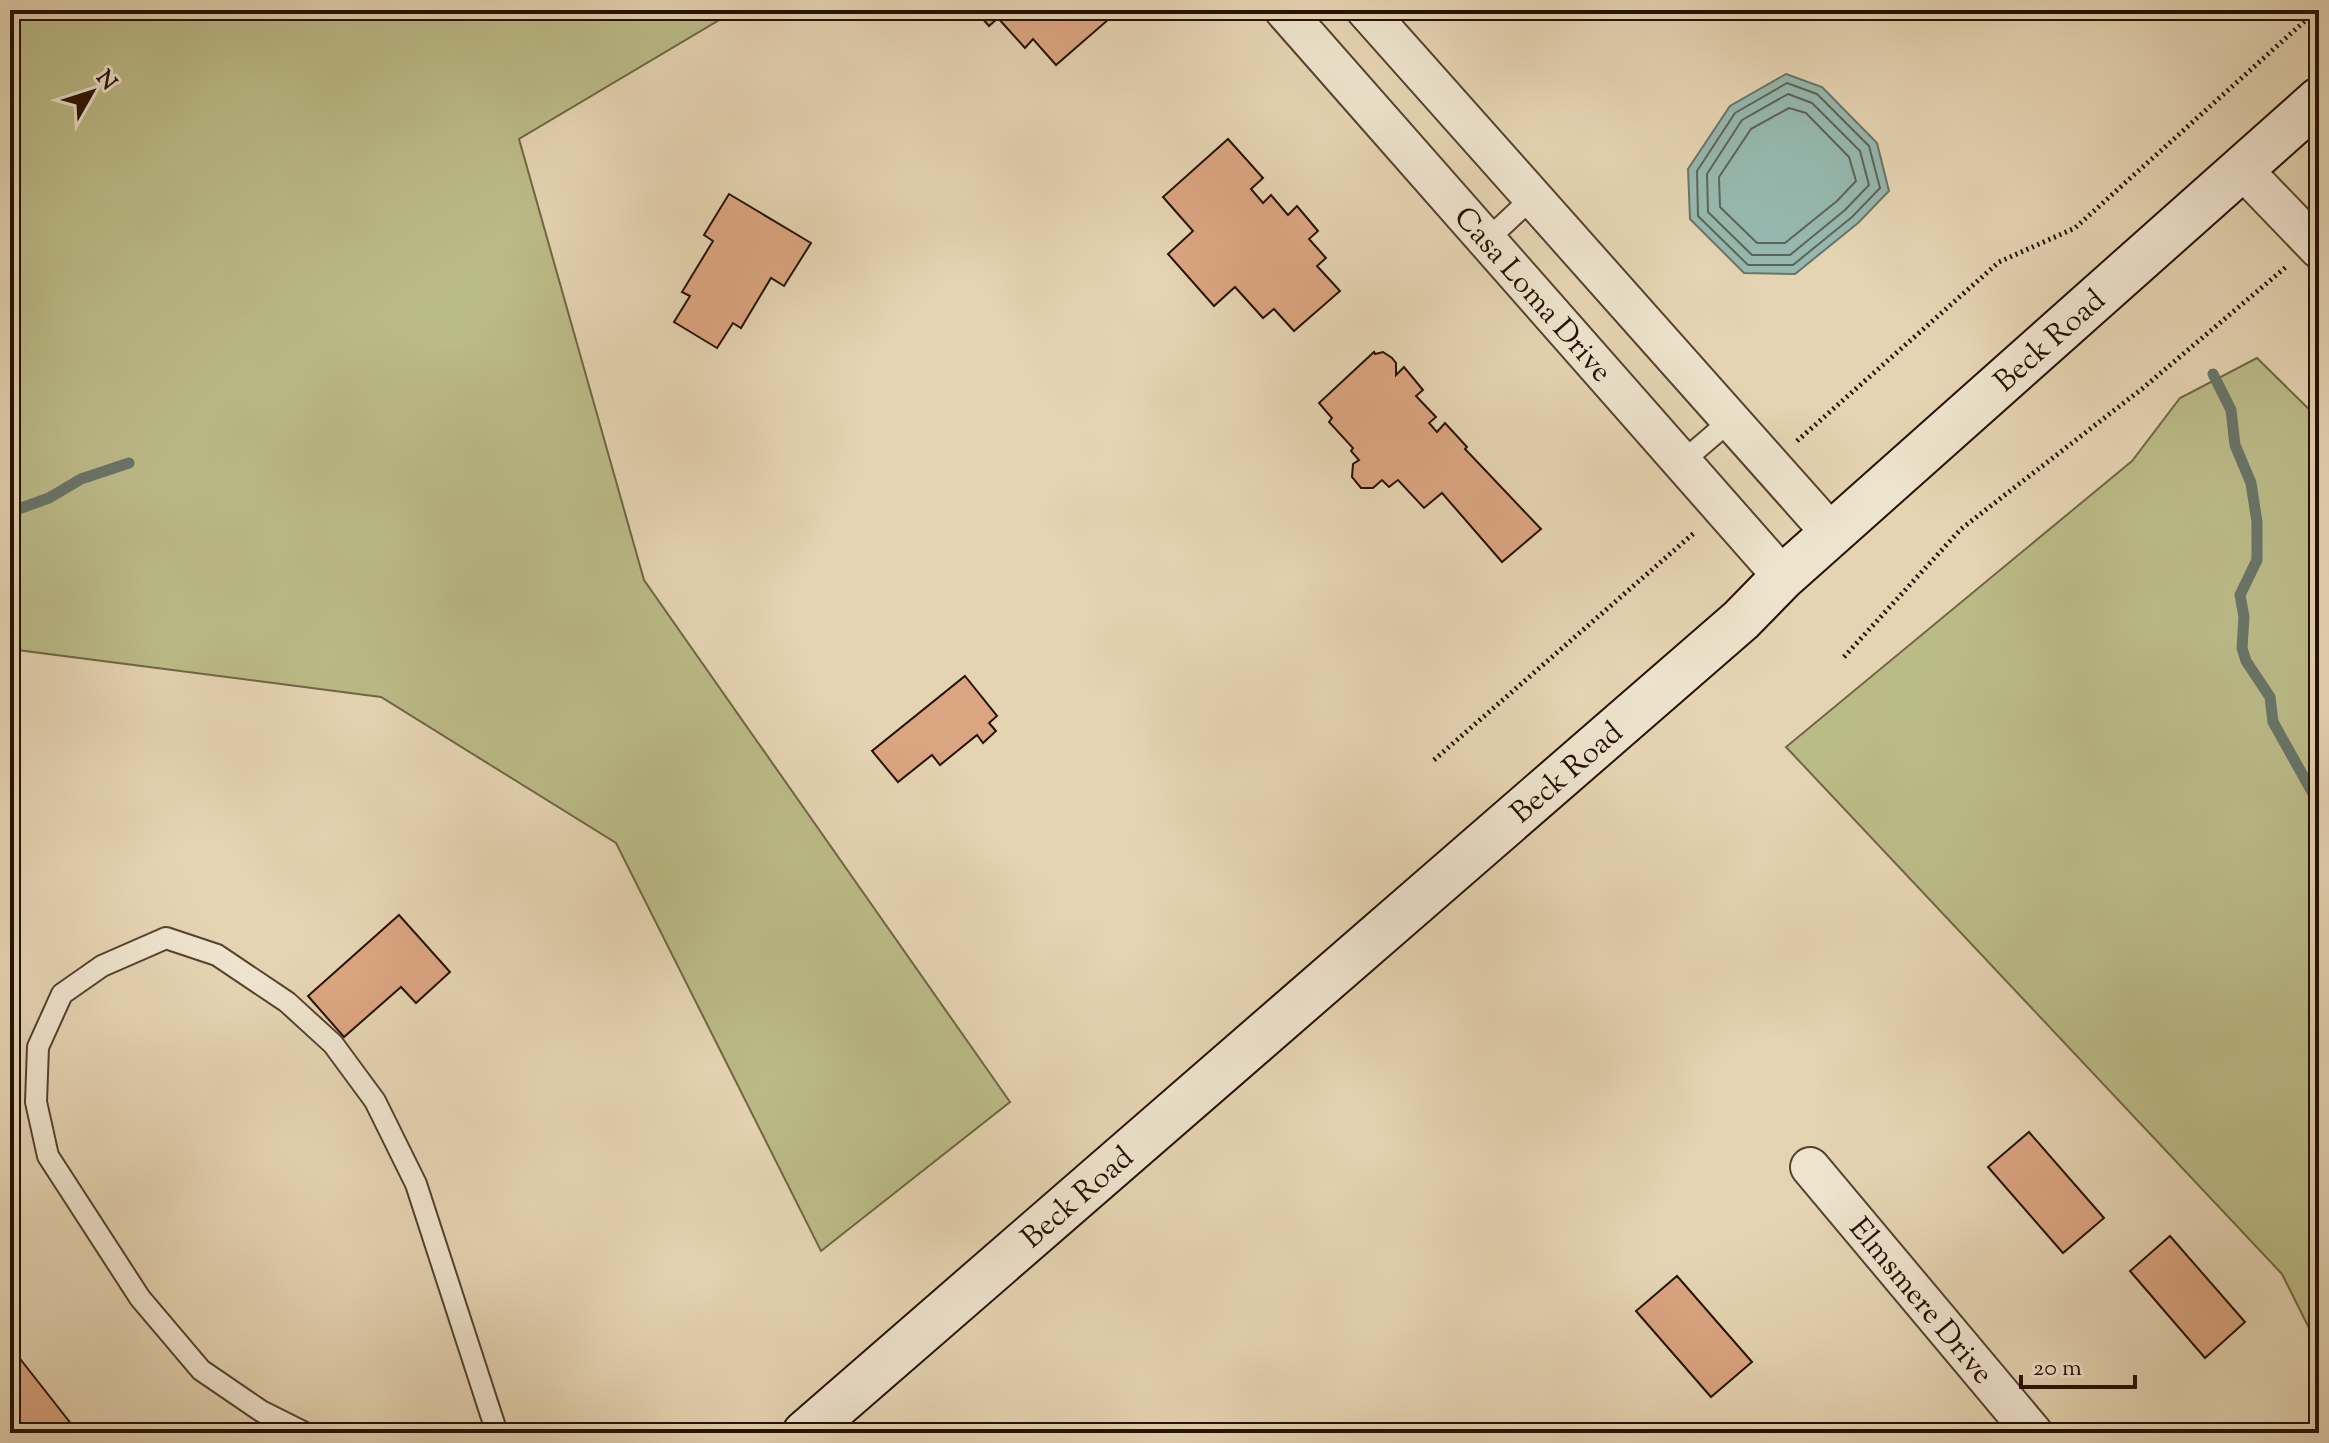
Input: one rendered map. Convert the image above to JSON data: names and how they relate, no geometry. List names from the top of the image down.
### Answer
{
  "streets": {
    "main road": ["Beck Road"],
    "street": ["Casa Loma Drive", "Elmsmere Drive"]
  },
  "crossings": [
    ["Casa Loma Drive", "Beck Road"]
  ],
  "scale_bar": "20 m",
  "north": "top right"
}
